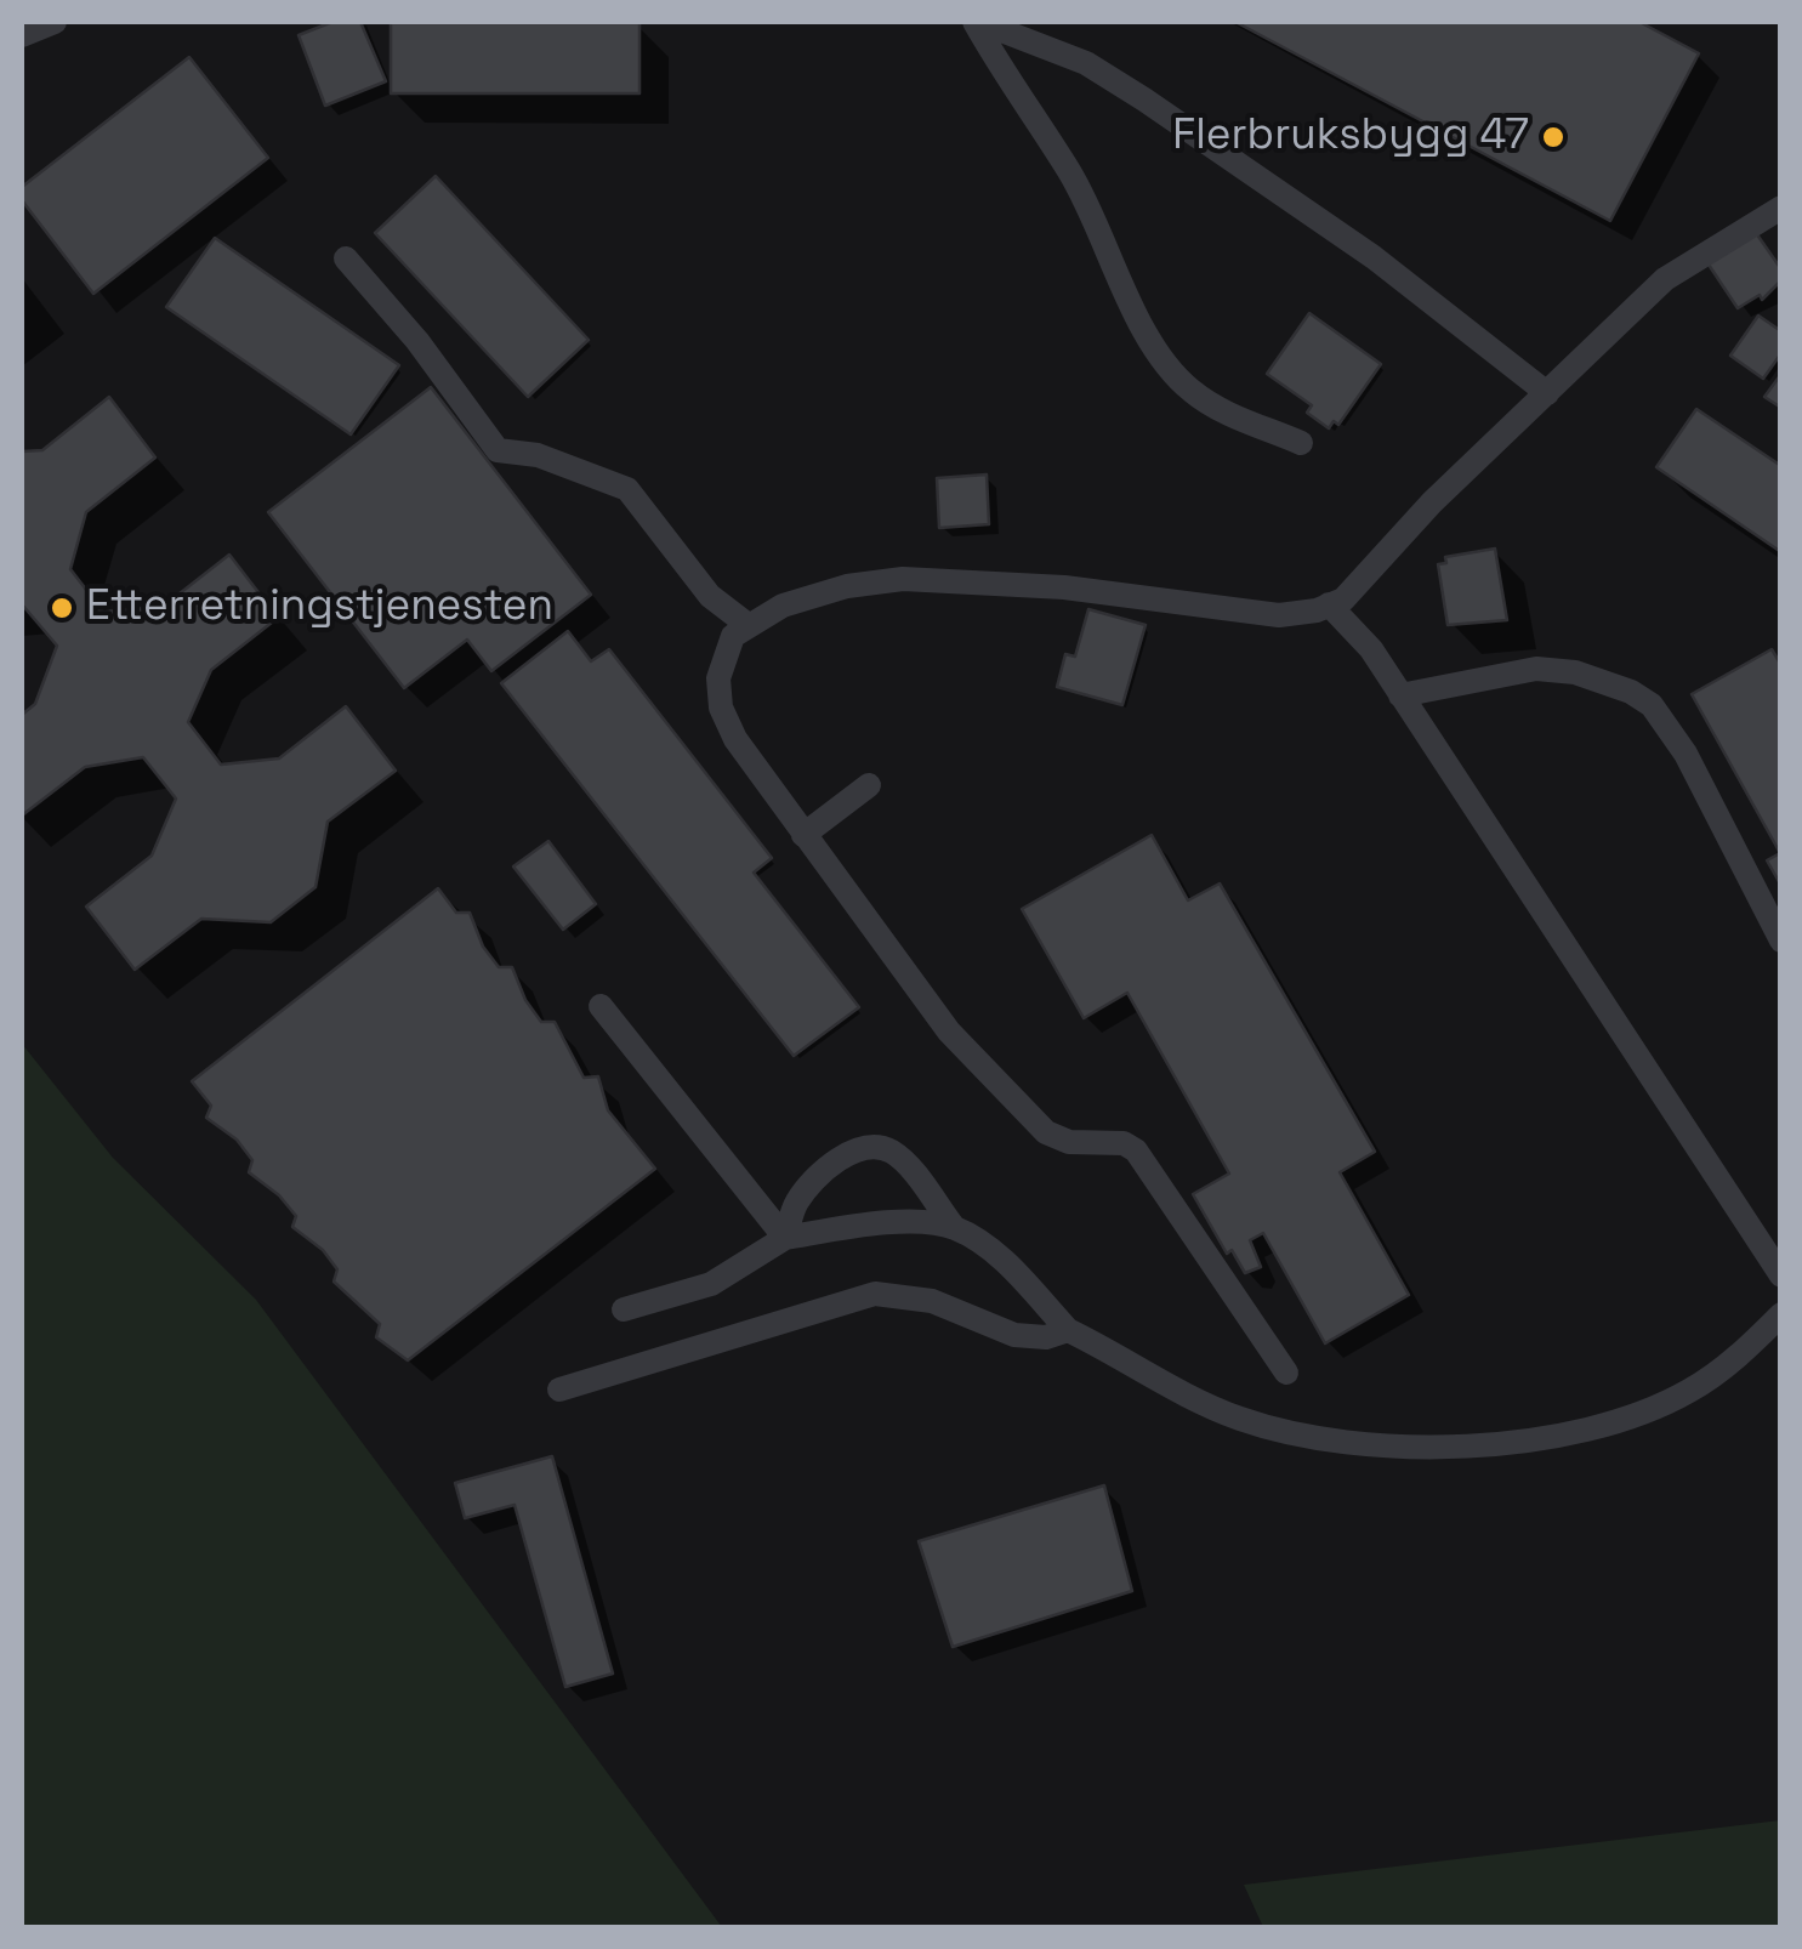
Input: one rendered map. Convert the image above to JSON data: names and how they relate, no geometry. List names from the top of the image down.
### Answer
{
  "places": ["Flerbruksbygg 47", "Etterretningstjenesten"]
}
